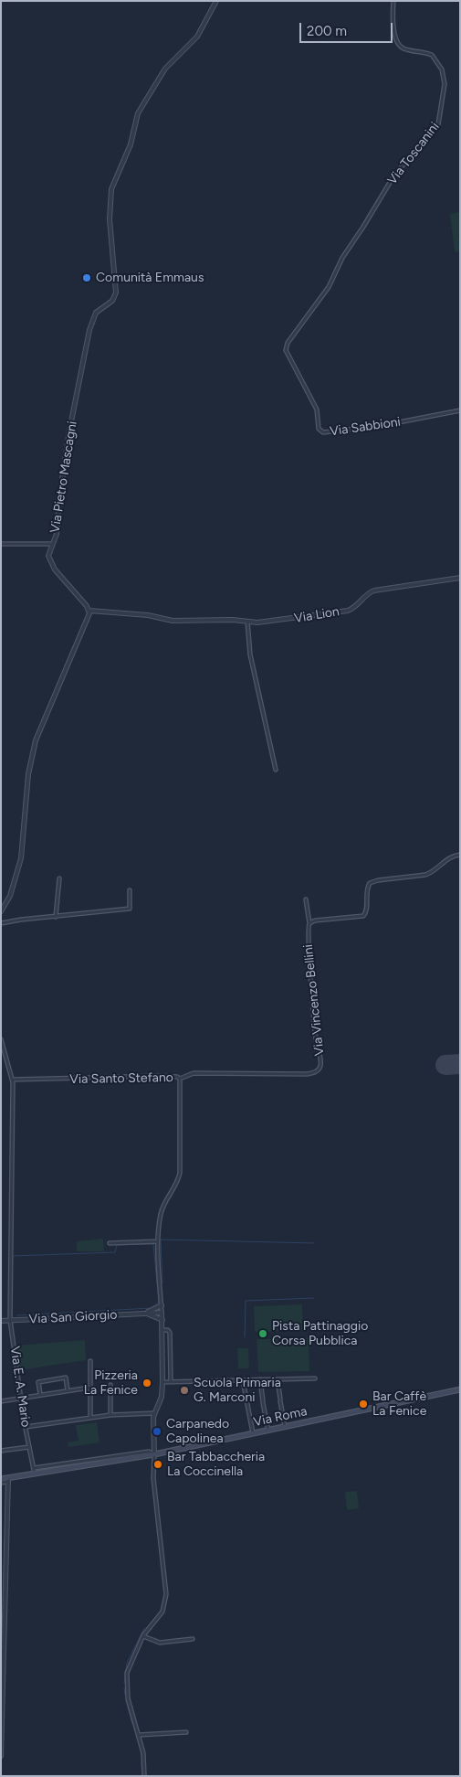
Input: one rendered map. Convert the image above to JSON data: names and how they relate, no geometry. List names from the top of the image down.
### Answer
{
  "streets": {
    "main road": ["Via Roma"],
    "street": [
      "Via Toscanini",
      "Via Sabbioni",
      "Via Pietro Mascagni",
      "Via Lion",
      "Via Vincenzo Bellini",
      "Via Santo Stefano",
      "Via San Giorgio",
      "Via E. A. Mario"
    ]
  },
  "crossings": [
    ["Via Toscanini", "Via Sabbioni"],
    ["Via Pietro Mascagni", "Via Lion"],
    ["Via Vincenzo Bellini", "Via Santo Stefano"],
    ["Via Santo Stefano", "Via San Giorgio"],
    ["Via Santo Stefano", "Via E. A. Mario"],
    ["Via Santo Stefano", "Via Roma"],
    ["Via San Giorgio", "Via E. A. Mario"],
    ["Via E. A. Mario", "Via Roma"]
  ],
  "places": [
    "Comunità Emmaus",
    "Pista Pattinaggio Corsa Pubblica",
    "Pizzeria La Fenice",
    "Scuola Primaria G. Marconi",
    "Bar Caffè La Fenice",
    "Carpanedo Capolinea",
    "Bar Tabbaccheria La Coccinella"
  ],
  "scale_bar": "200 m"
}
